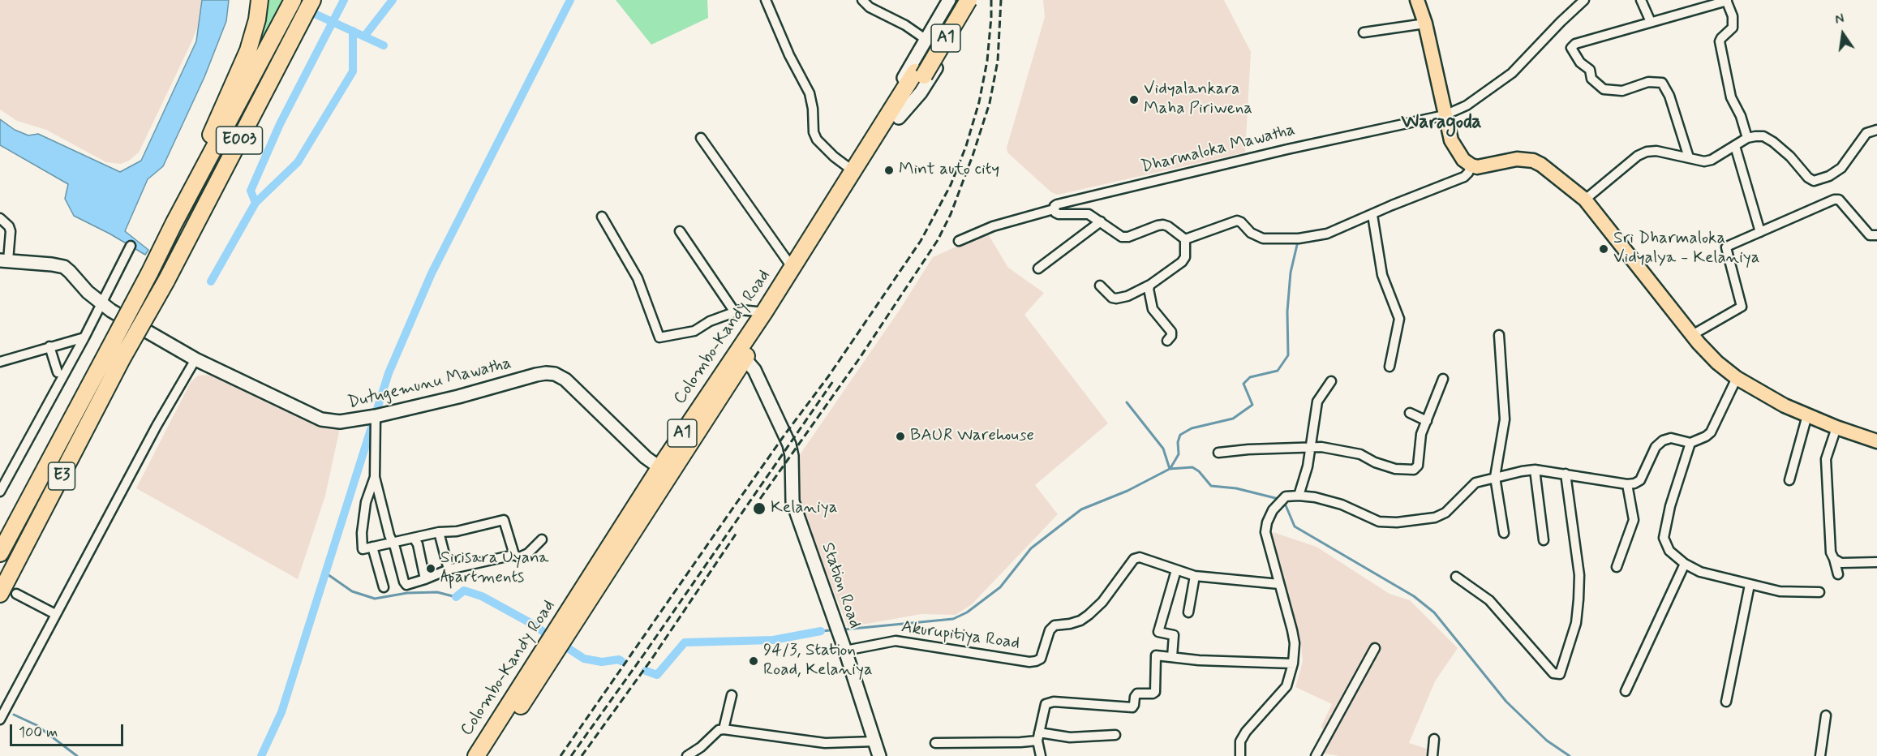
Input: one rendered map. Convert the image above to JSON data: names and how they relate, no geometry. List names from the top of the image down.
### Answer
{
  "streets": {
    "highway": [
      "A1",
      "E003",
      "Colombo-Kandy Road",
      "E3"
    ],
    "street": [
      "Dharmaloka Mawatha",
      "Dutugemunu Mawatha",
      "Station Road",
      "Akurupitiya Road"
    ]
  },
  "crossings": [
    ["A1", "Colombo-Kandy Road"],
    ["E003", "E3"],
    ["Colombo-Kandy Road", "Dutugemunu Mawatha"],
    ["Colombo-Kandy Road", "Station Road"],
    ["Station Road", "Akurupitiya Road"]
  ],
  "districts": ["Waragoda"],
  "places": [
    "Vidyalankara Maha Piriwena",
    "Mint auto city",
    "Sri Dharmaloka Vidyalya - Kelaniya",
    "BAUR Warehouse",
    "Kelaniya",
    "Sirisara Uyana Apartments",
    "94/3, Station Road, Kelaniya"
  ],
  "scale_bar": "100 m",
  "north": "top"
}
